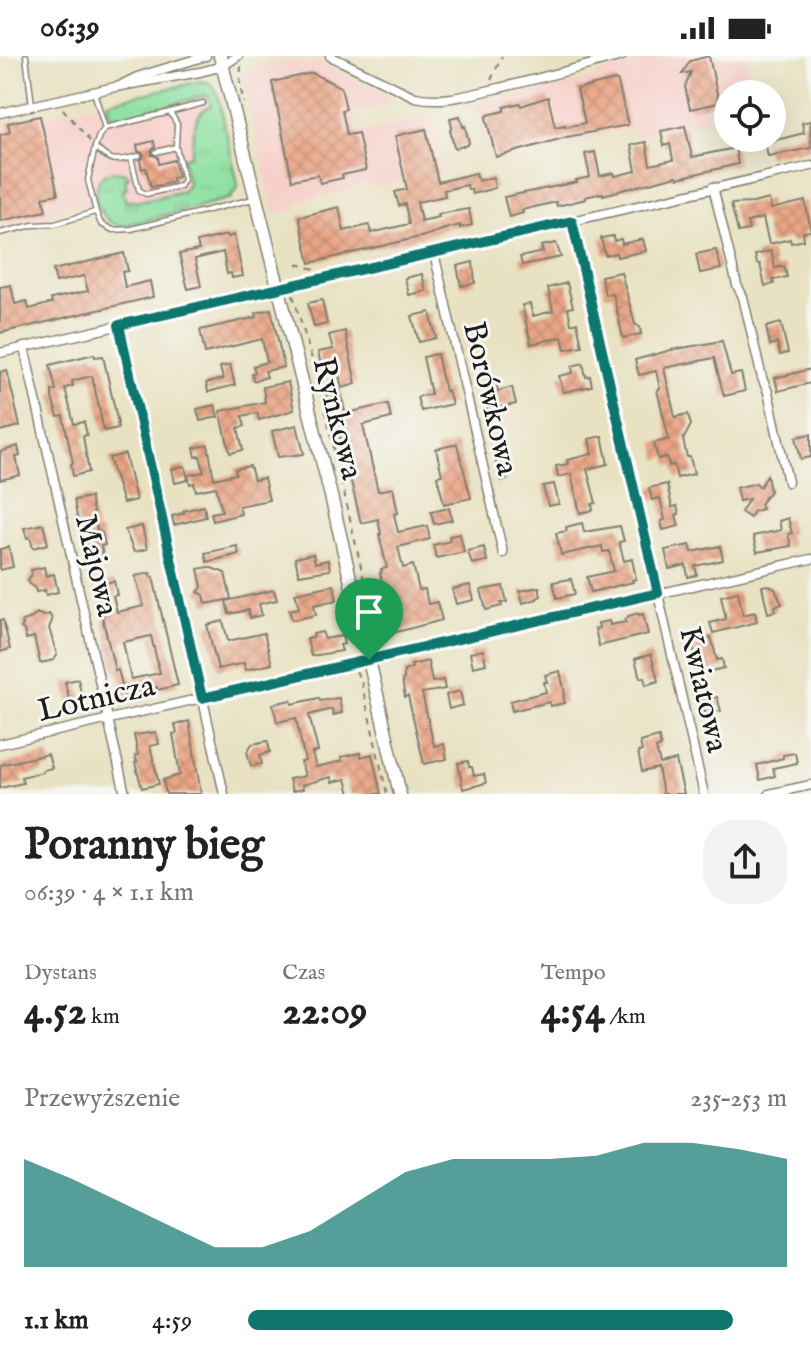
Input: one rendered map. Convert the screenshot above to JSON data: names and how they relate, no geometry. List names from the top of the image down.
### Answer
{
  "streets": {
    "street": [
      "Borówkowa",
      "Rynkowa",
      "Majowa",
      "Kwiatowa",
      "Lotnicza"
    ]
  },
  "crossings": [
    ["Rynkowa", "Lotnicza"],
    ["Majowa", "Lotnicza"],
    ["Kwiatowa", "Lotnicza"]
  ],
  "page": {
    "status": "06:39",
    "heading": ["Poranny bieg", "06:39 · 4 × 1.1 km"],
    "stats": [
      ["Dystans", "4.52 km"],
      ["Czas", "22:09"],
      ["Tempo", "4:54 /km"]
    ],
    "chart": ["Przewyższenie", "235–253 m"],
    "list": [
      {
        "name": "1.1 km",
        "note": "4:59"
      }
    ]
  }
}
